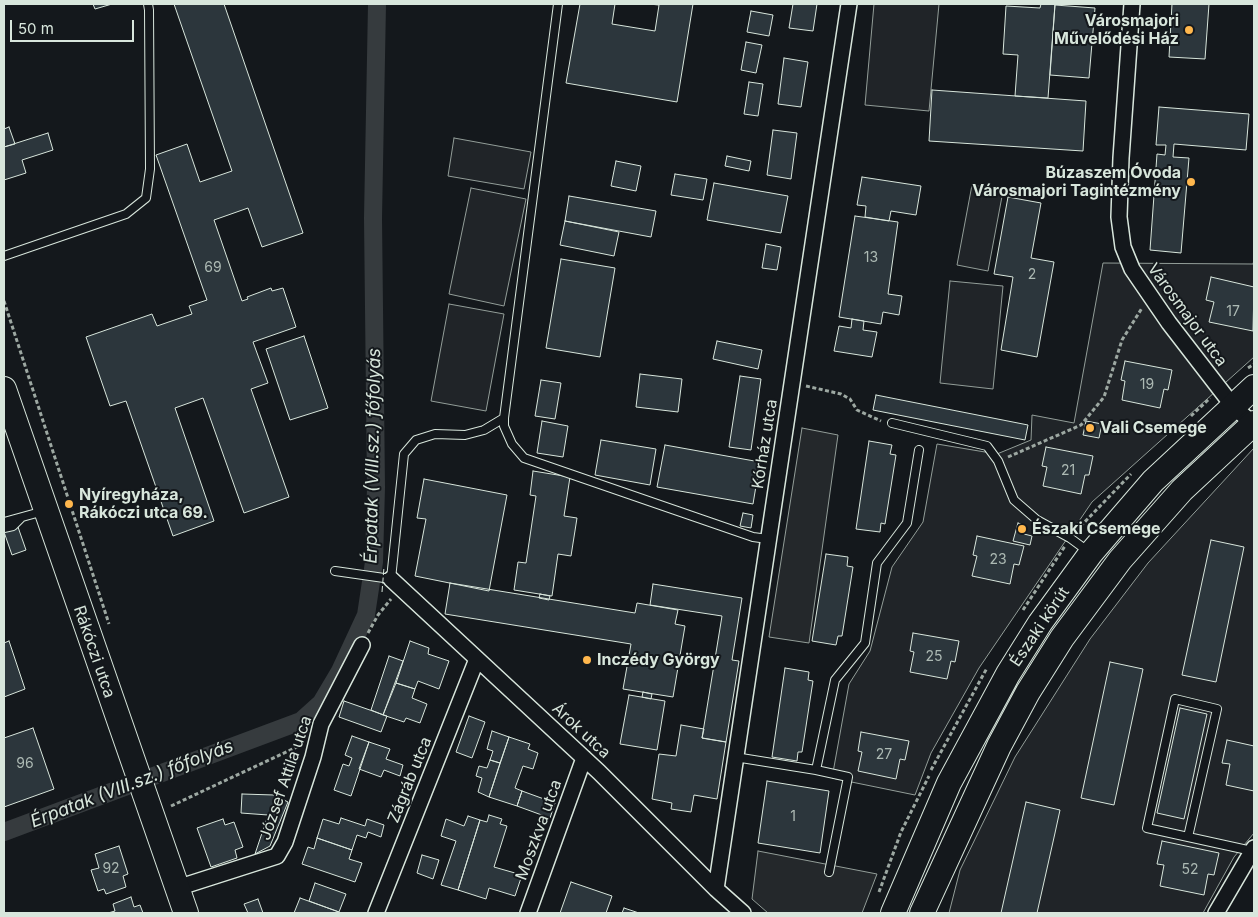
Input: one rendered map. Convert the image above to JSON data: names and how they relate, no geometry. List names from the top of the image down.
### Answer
{
  "streets": {
    "main road": ["Északi körút", "Rákóczi utca"],
    "street": [
      "Városmajor utca",
      "Kórház utca",
      "Árok utca",
      "József Attila utca",
      "Zágráb utca",
      "Moszkva utca"
    ]
  },
  "crossings": [
    ["Városmajor utca", "Északi körút"],
    ["Kórház utca", "Árok utca"],
    ["Rákóczi utca", "József Attila utca"],
    ["Árok utca", "Zágráb utca"],
    ["Árok utca", "Moszkva utca"]
  ],
  "water": ["Érpatak (VIII.sz.) főfolyás"],
  "places": [
    "Városmajori Művelődési Ház",
    "Búzaszem Óvoda Városmajori Tagintézmény",
    "Vali Csemege",
    "Nyíregyháza, Rákóczi utca 69.",
    "Északi Csemege",
    "Inczédy György"
  ],
  "house_numbers": [
    "13",
    "69",
    "2",
    "17",
    "19",
    "21",
    "23",
    "25",
    "27",
    "96",
    "1",
    "92",
    "52"
  ],
  "scale_bar": "50 m"
}
